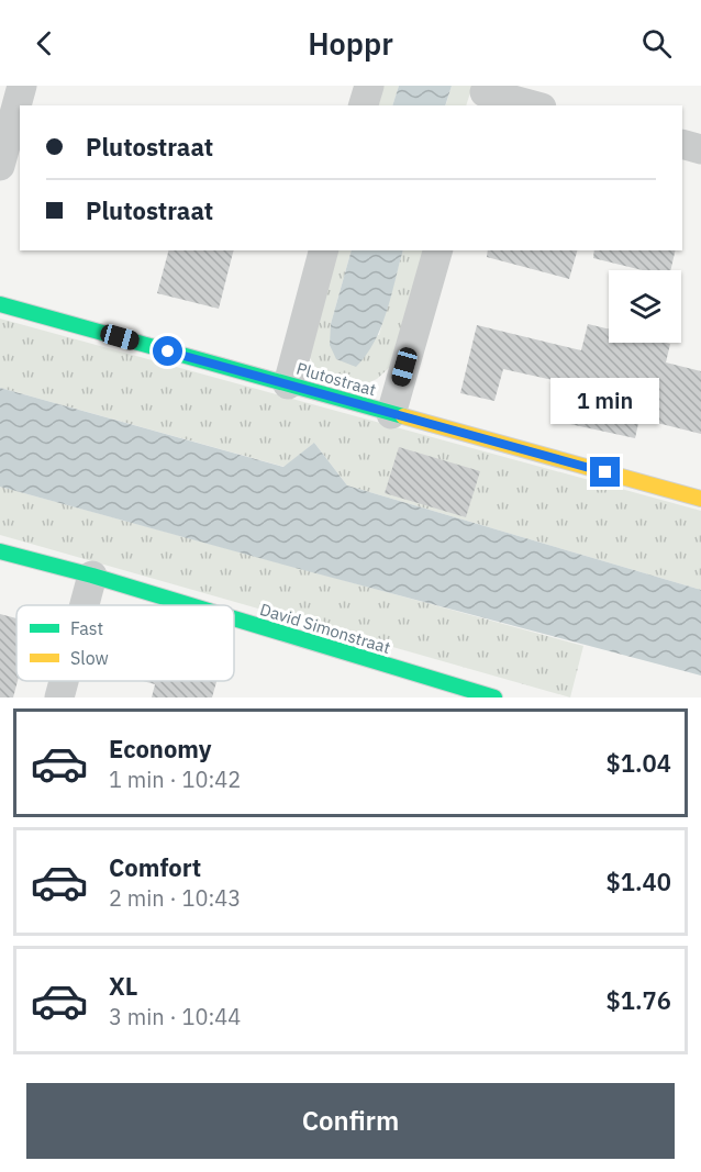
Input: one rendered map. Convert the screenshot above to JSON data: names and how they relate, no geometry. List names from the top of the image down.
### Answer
{
  "streets": {
    "street": ["Plutostraat", "David Simonstraat"]
  },
  "legend": ["Fast", "Slow"],
  "page": {
    "header": "Hoppr",
    "banner": ["Plutostraat", "Plutostraat"],
    "bubble": "1 min",
    "list": [
      {
        "name": "Economy",
        "note": "1 min · 10:42",
        "value": "$1.04"
      },
      {
        "name": "Comfort",
        "note": "2 min · 10:43",
        "value": "$1.40"
      },
      {
        "name": "XL",
        "note": "3 min · 10:44",
        "value": "$1.76"
      }
    ],
    "buttons": "Confirm"
  }
}
